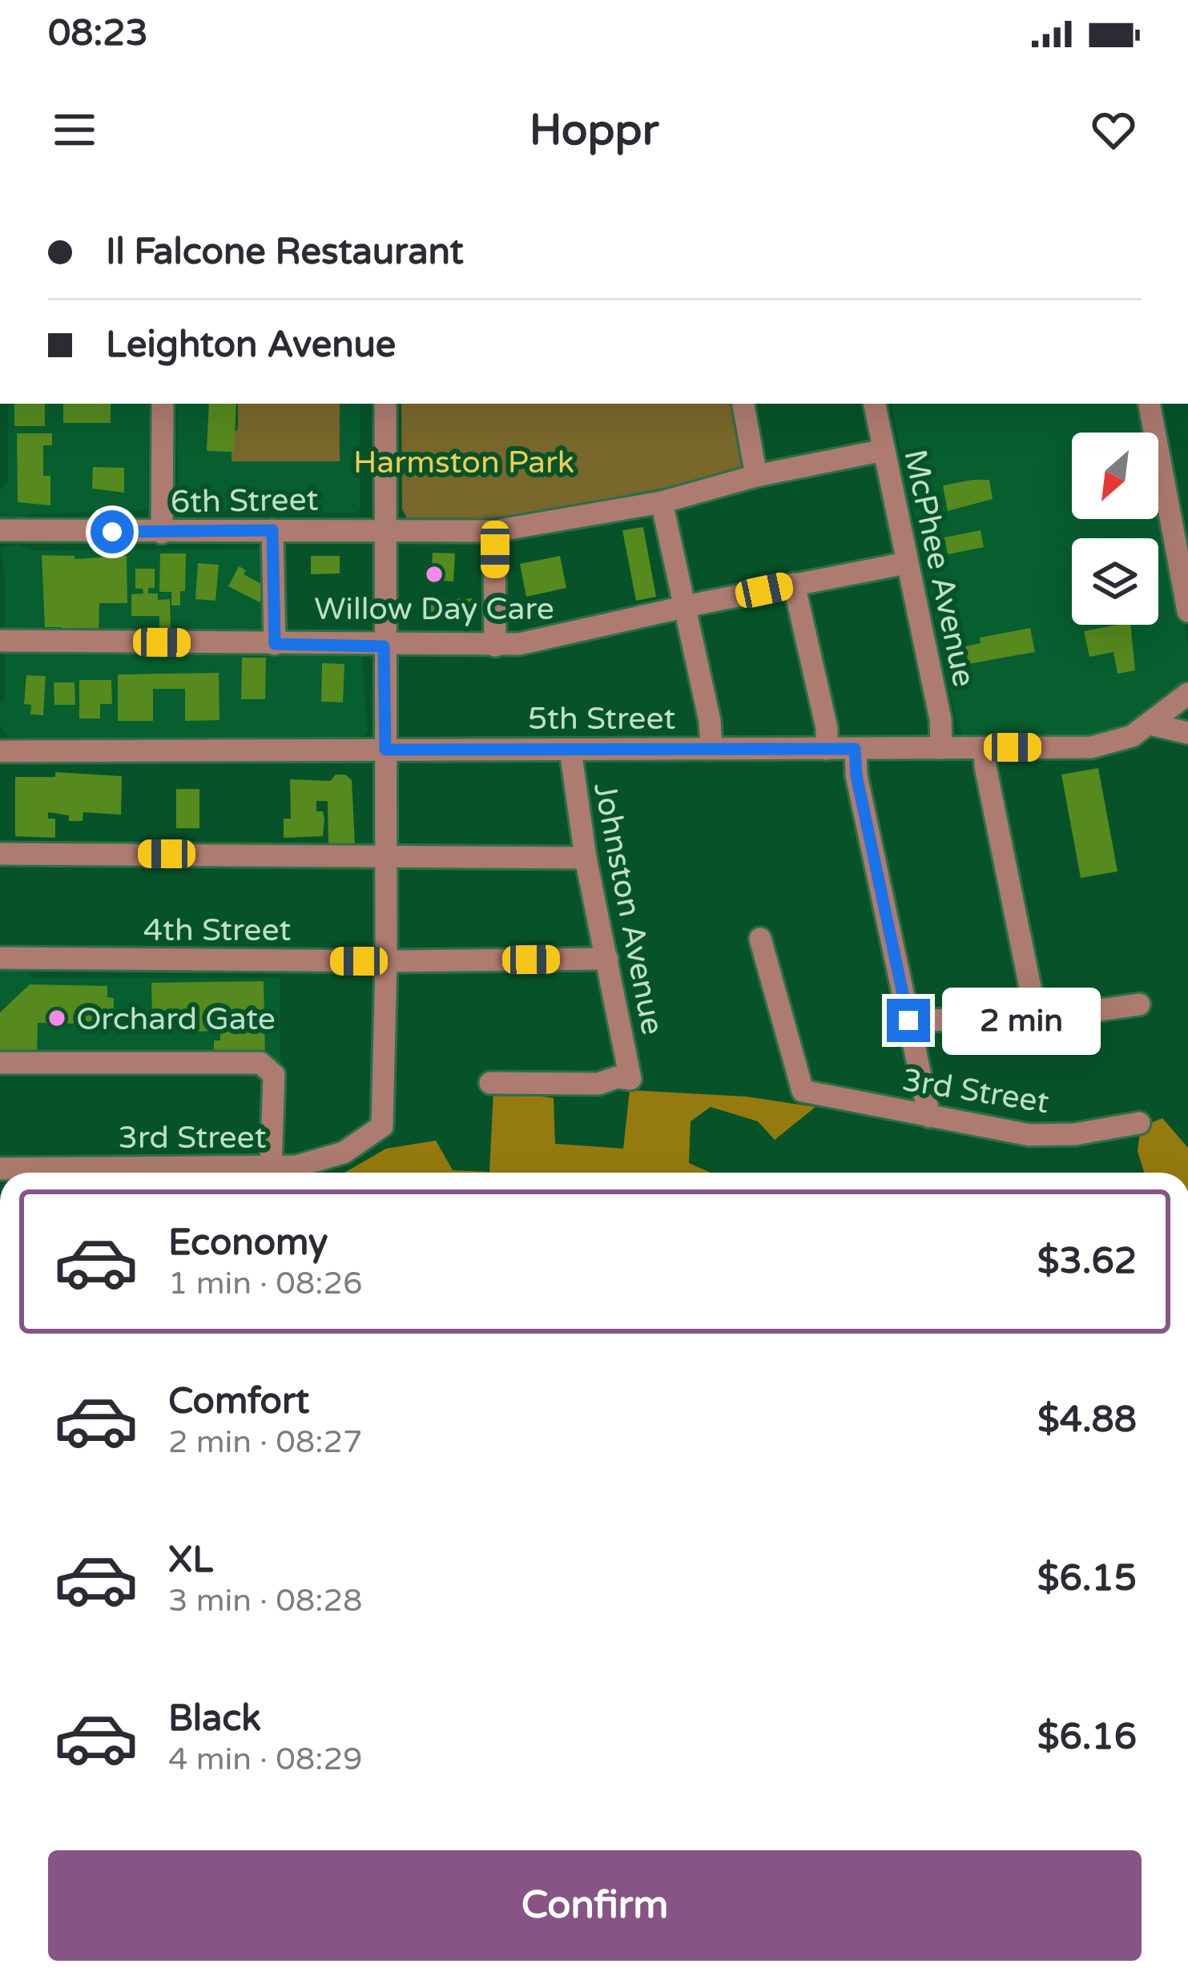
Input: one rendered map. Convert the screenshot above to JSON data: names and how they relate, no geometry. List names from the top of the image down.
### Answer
{
  "streets": {
    "street": [
      "6th Street",
      "McPhee Avenue",
      "5th Street",
      "Johnston Avenue",
      "4th Street",
      "3rd Street"
    ]
  },
  "crossings": [
    ["6th Street", "McPhee Avenue"],
    ["McPhee Avenue", "5th Street"],
    ["5th Street", "Johnston Avenue"],
    ["Johnston Avenue", "4th Street"],
    ["4th Street", "3rd Street"]
  ],
  "parks": ["Harmston Park"],
  "places": ["Willow Day Care", "Orchard Gate"],
  "north": "bottom left",
  "page": {
    "status": "08:23",
    "header": "Hoppr",
    "banner": ["Il Falcone Restaurant", "Leighton Avenue"],
    "bubble": "2 min",
    "list": [
      {
        "name": "Economy",
        "note": "1 min · 08:26",
        "value": "$3.62"
      },
      {
        "name": "Comfort",
        "note": "2 min · 08:27",
        "value": "$4.88"
      },
      {
        "name": "XL",
        "note": "3 min · 08:28",
        "value": "$6.15"
      },
      {
        "name": "Black",
        "note": "4 min · 08:29",
        "value": "$6.16"
      }
    ],
    "buttons": "Confirm"
  }
}
